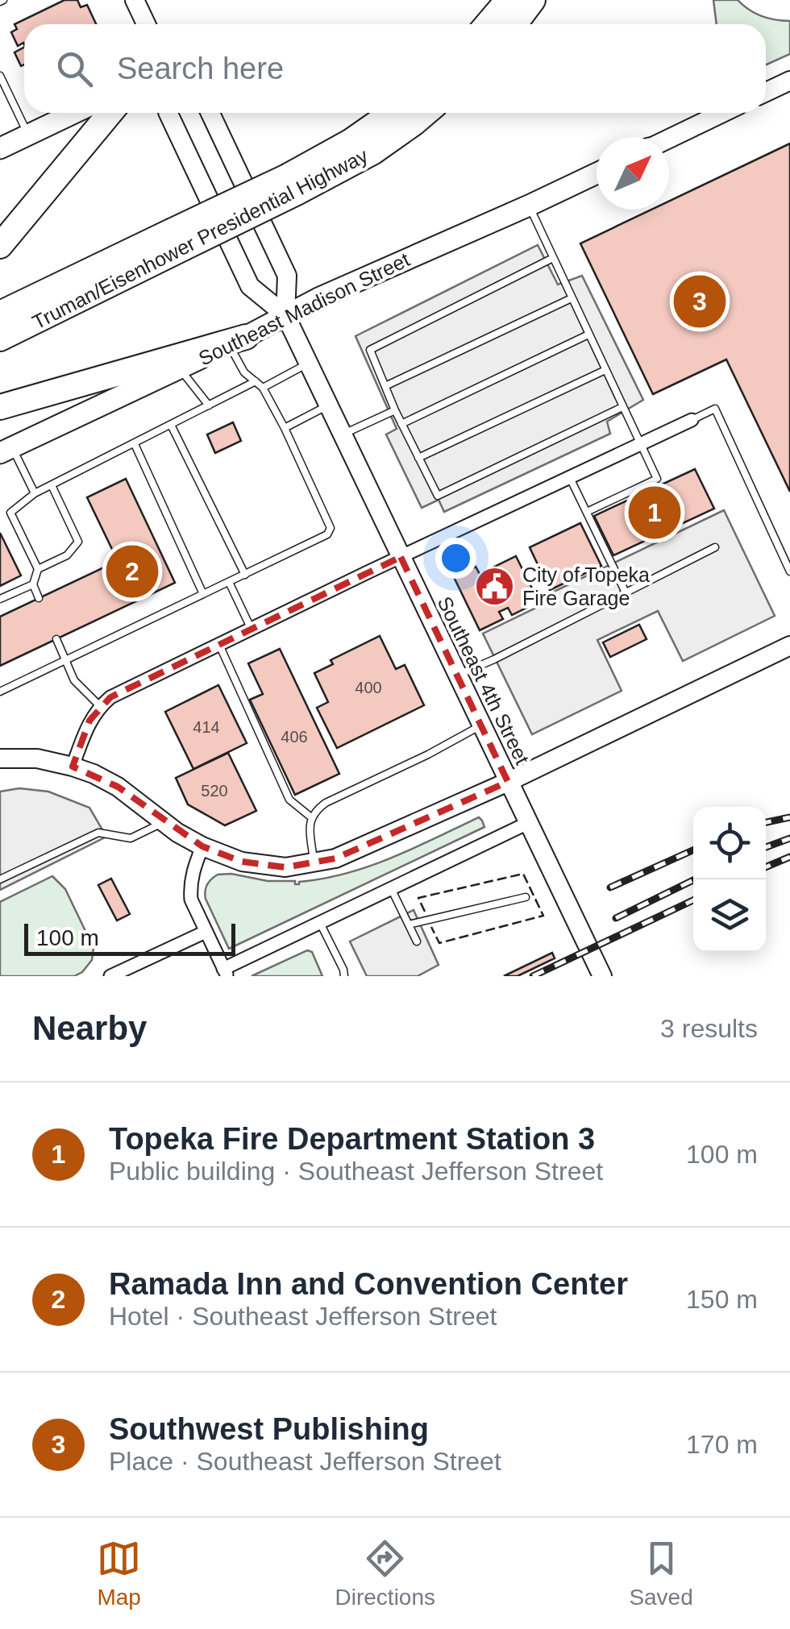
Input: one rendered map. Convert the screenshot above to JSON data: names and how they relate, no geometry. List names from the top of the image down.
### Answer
{
  "streets": {
    "highway": ["Truman/Eisenhower Presidential Highway"],
    "main road": ["Southeast Madison Street"],
    "street": ["Southeast 4th Street"]
  },
  "crossings": [
    ["Southeast Madison Street", "Southeast 4th Street"]
  ],
  "places": {
    "public building": ["City of Topeka Fire Garage"]
  },
  "house_numbers": [
    "400",
    "414",
    "406",
    "520"
  ],
  "scale_bar": "100 m",
  "north": "top right",
  "page": {
    "search": "Search here",
    "pins": ["3", "1", "2"],
    "scale": "100 m",
    "heading": ["Nearby", "3 results"],
    "list": [
      {
        "mark": "1",
        "name": "Topeka Fire Department Station 3",
        "note": "Public building · Southeast Jefferson Street",
        "value": "100 m"
      },
      {
        "mark": "2",
        "name": "Ramada Inn and Convention Center",
        "note": "Hotel · Southeast Jefferson Street",
        "value": "150 m"
      },
      {
        "mark": "3",
        "name": "Southwest Publishing",
        "note": "Place · Southeast Jefferson Street",
        "value": "170 m"
      }
    ],
    "nav": ["Map", "Directions", "Saved"]
  }
}
